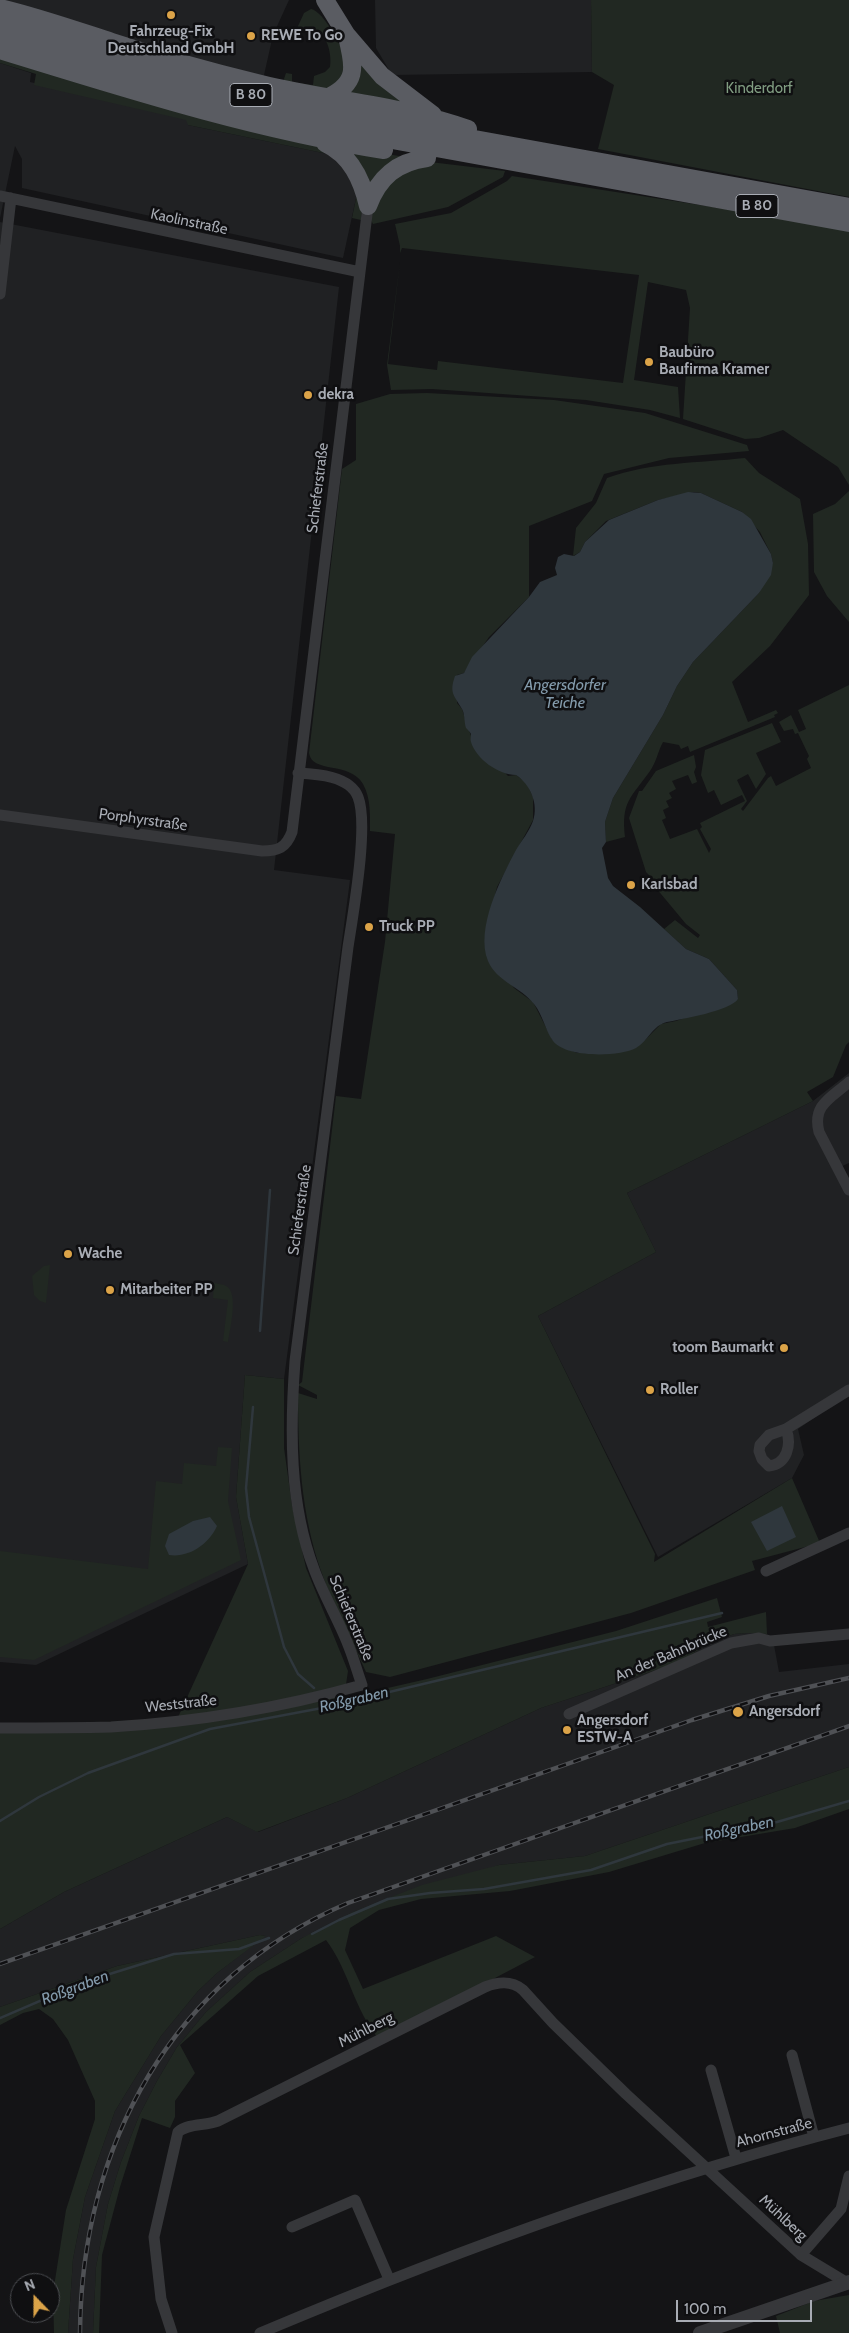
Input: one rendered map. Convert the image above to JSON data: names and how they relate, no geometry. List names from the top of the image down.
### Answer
{
  "streets": {
    "highway": ["B 80"],
    "street": [
      "Kaolinstraße",
      "Schieferstraße",
      "Porphyrstraße",
      "An der Bahnbrücke",
      "Weststraße",
      "Mühlberg",
      "Ahornstraße"
    ]
  },
  "crossings": [
    ["Kaolinstraße", "Schieferstraße"],
    ["Schieferstraße", "Porphyrstraße"],
    ["Schieferstraße", "Weststraße"],
    ["Mühlberg", "Ahornstraße"]
  ],
  "water": ["Angersdorfer Teiche", "Roßgraben"],
  "parks": ["Kinderdorf"],
  "places": [
    "Fahrzeug-Fix Deutschland GmbH",
    "REWE To Go",
    "Baubüro Baufirma Kramer",
    "dekra",
    "Karlsbad",
    "Truck PP",
    "Wache",
    "Mitarbeiter PP",
    "toom Baumarkt",
    "Roller",
    "Angersdorf",
    "Angersdorf ESTW-A"
  ],
  "scale_bar": "100 m",
  "north": "top"
}
